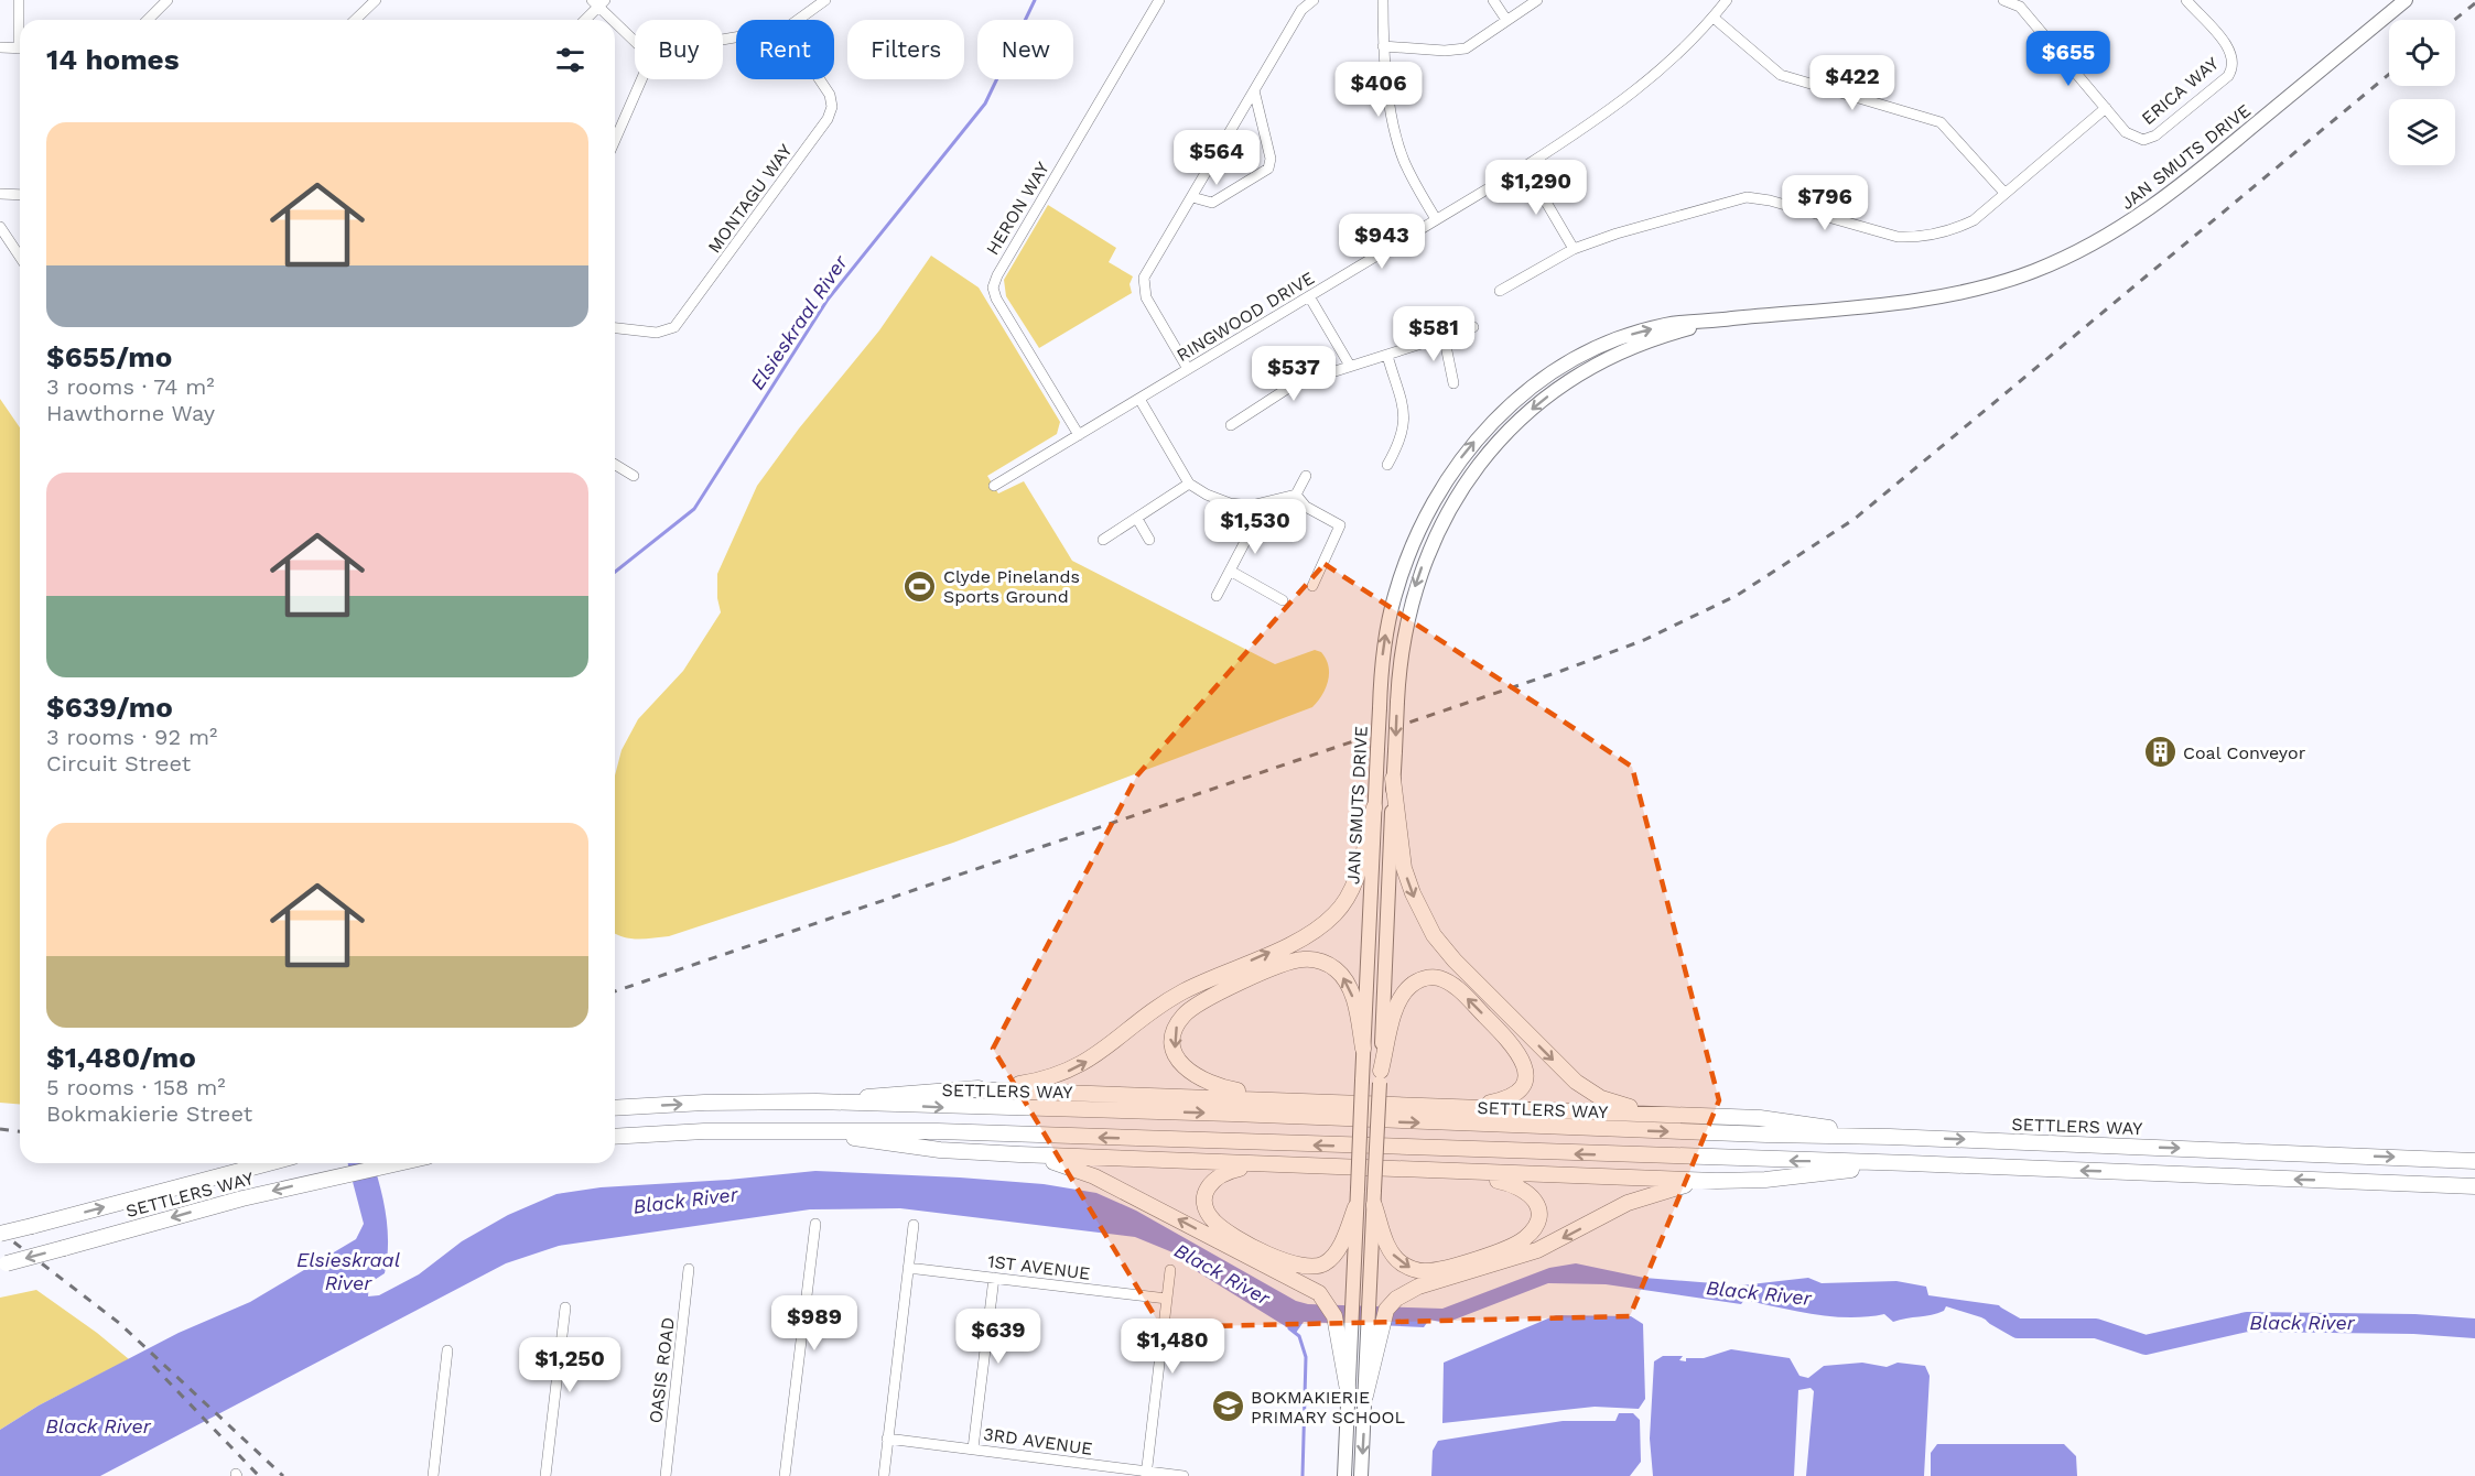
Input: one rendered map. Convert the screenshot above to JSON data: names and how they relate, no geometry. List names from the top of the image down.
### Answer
{
  "streets": {
    "highway": ["SETTLERS WAY"],
    "main road": ["JAN SMUTS DRIVE"],
    "street": [
      "ERICA WAY",
      "MONTAGU WAY",
      "HERON WAY",
      "RINGWOOD DRIVE",
      "1ST AVENUE",
      "OASIS ROAD",
      "3RD AVENUE"
    ]
  },
  "crossings": [
    ["HERON WAY", "RINGWOOD DRIVE"]
  ],
  "water": ["Elsieskraal River", "Black River"],
  "places": {
    "sports": ["Clyde Pinelands Sports Ground"],
    "building": ["Coal Conveyor"],
    "school or university": ["BOKMAKIERIE PRIMARY SCHOOL"]
  },
  "page": {
    "chip": [
      "Buy",
      "Rent",
      "Filters",
      "New"
    ],
    "heading": "14 homes",
    "price": [
      "$655",
      "$422",
      "$406",
      "$564",
      "$1,290",
      "$796",
      "$943",
      "$581",
      "$537",
      "$1,530",
      "$989",
      "$639",
      "$1,480",
      "$1,250"
    ],
    "list": [
      {
        "name": "$655/mo",
        "note": "3 rooms · 74 m² · Hawthorne Way"
      },
      {
        "name": "$639/mo",
        "note": "3 rooms · 92 m² · Circuit Street"
      },
      {
        "name": "$1,480/mo",
        "note": "5 rooms · 158 m² · Bokmakierie Street"
      }
    ]
  }
}
